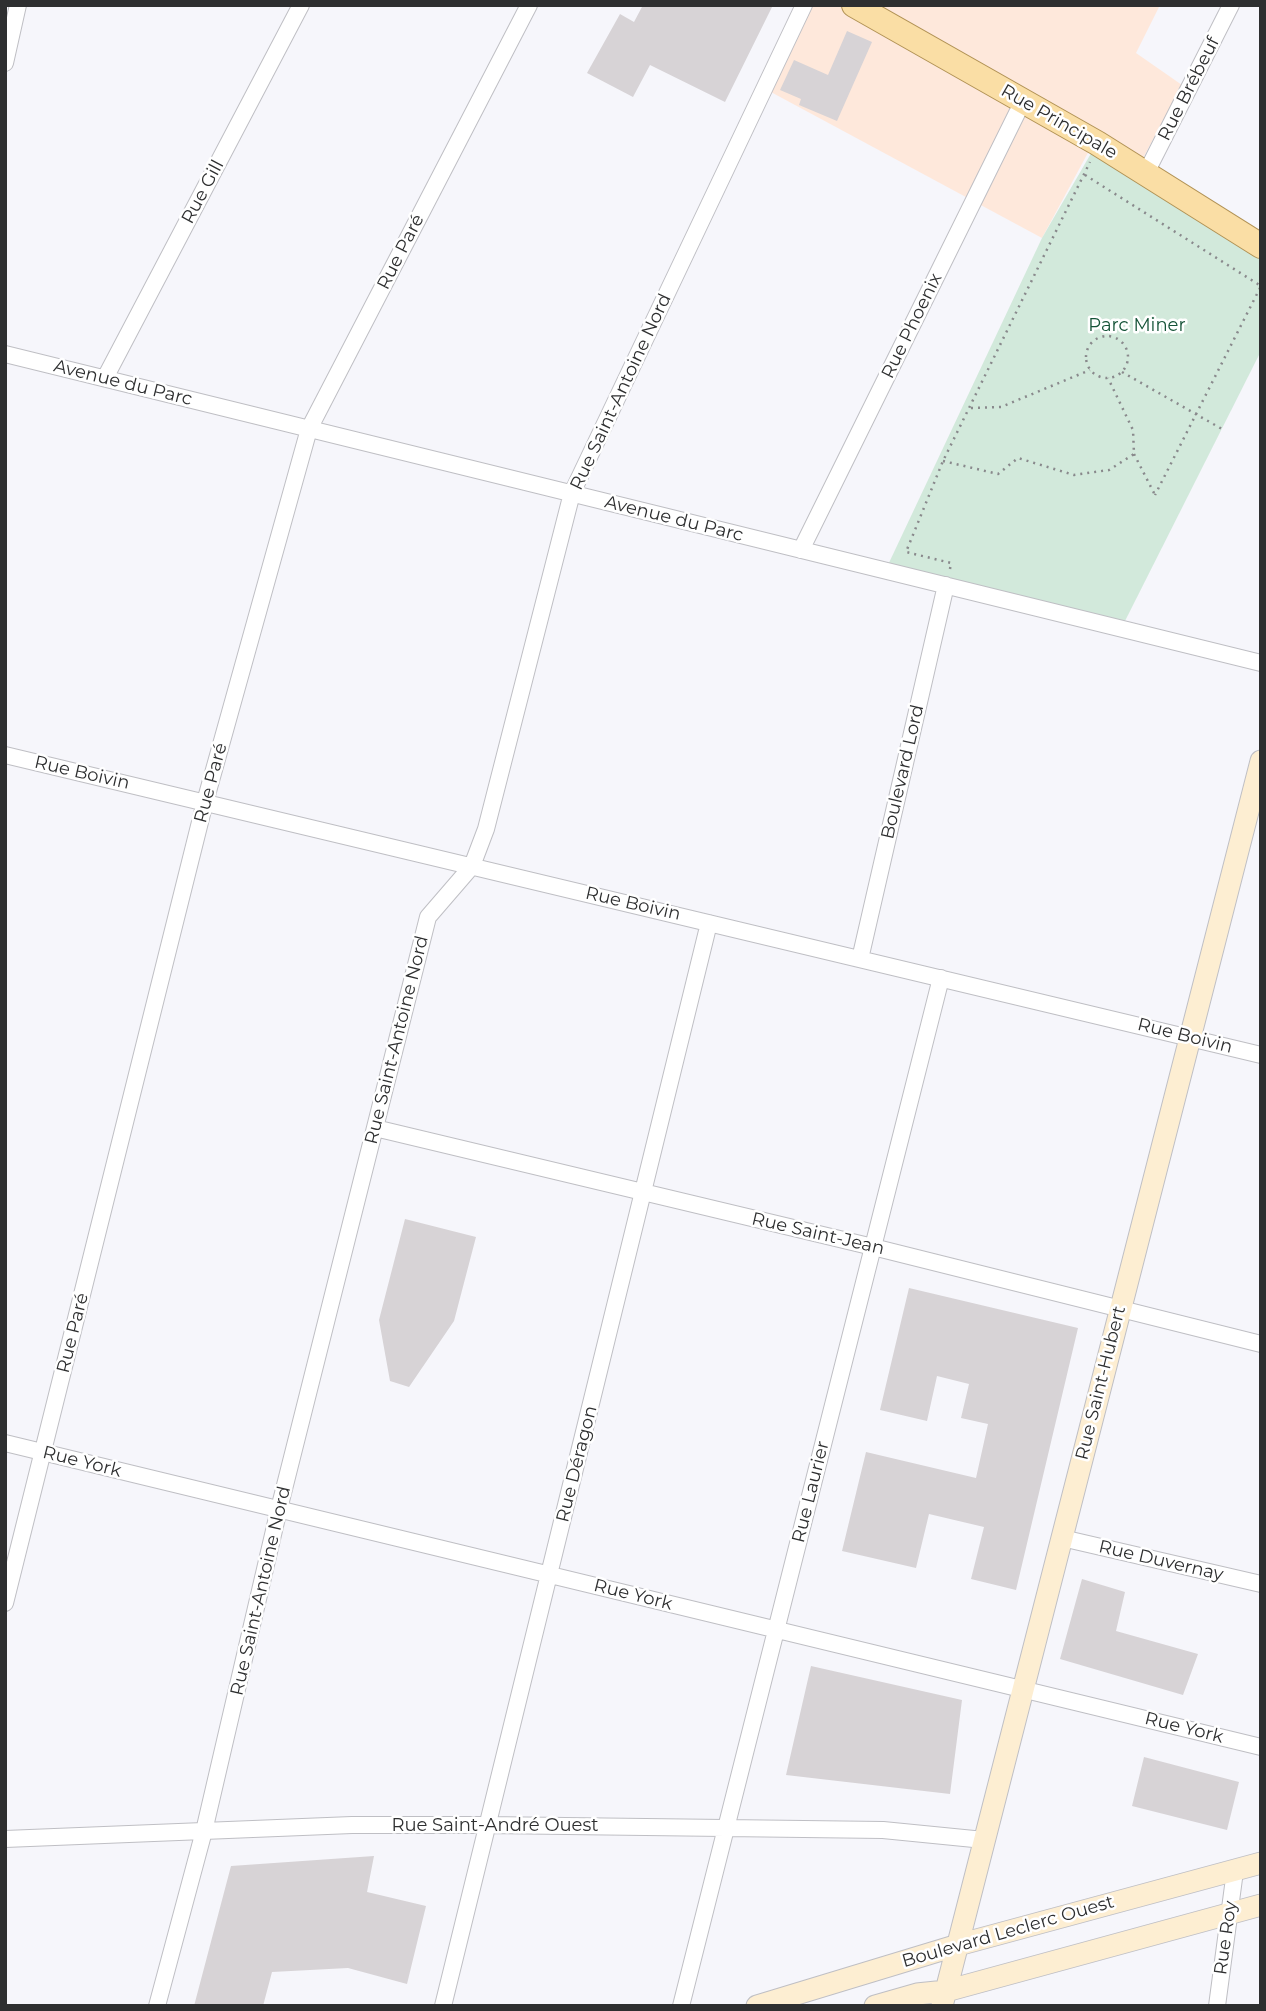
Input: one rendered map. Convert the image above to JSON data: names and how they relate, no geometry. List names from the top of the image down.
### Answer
{
  "streets": {
    "main road": ["Rue Principale"],
    "street": [
      "Rue Brébeuf",
      "Rue Gill",
      "Rue Paré",
      "Rue Phoenix",
      "Avenue du Parc",
      "Rue Saint-Antoine Nord",
      "Boulevard Lord",
      "Rue Boivin",
      "Rue Saint-Jean",
      "Rue Saint-Hubert",
      "Rue York",
      "Rue Déragon",
      "Rue Laurier",
      "Rue Duvernay",
      "Rue Saint-André Ouest",
      "Boulevard Leclerc Ouest",
      "Rue Roy"
    ]
  },
  "crossings": [
    ["Rue Brébeuf", "Rue Principale"],
    ["Rue Principale", "Rue Phoenix"],
    ["Rue Gill", "Avenue du Parc"],
    ["Rue Paré", "Avenue du Parc"],
    ["Rue Paré", "Rue Boivin"],
    ["Rue Paré", "Rue York"],
    ["Rue Phoenix", "Avenue du Parc"],
    ["Avenue du Parc", "Rue Saint-Antoine Nord"],
    ["Avenue du Parc", "Boulevard Lord"],
    ["Rue Saint-Antoine Nord", "Rue Boivin"],
    ["Rue Saint-Antoine Nord", "Rue Saint-Jean"],
    ["Rue Saint-Antoine Nord", "Rue York"],
    ["Rue Saint-Antoine Nord", "Rue Saint-André Ouest"],
    ["Boulevard Lord", "Rue Boivin"],
    ["Rue Boivin", "Rue Saint-Hubert"],
    ["Rue Boivin", "Rue Déragon"],
    ["Rue Boivin", "Rue Laurier"],
    ["Rue Saint-Jean", "Rue Saint-Hubert"],
    ["Rue Saint-Jean", "Rue Déragon"],
    ["Rue Saint-Jean", "Rue Laurier"],
    ["Rue Saint-Hubert", "Rue York"],
    ["Rue Saint-Hubert", "Rue Duvernay"],
    ["Rue Saint-Hubert", "Rue Saint-André Ouest"],
    ["Rue Saint-Hubert", "Boulevard Leclerc Ouest"],
    ["Rue York", "Rue Déragon"],
    ["Rue York", "Rue Laurier"],
    ["Rue Déragon", "Rue Saint-André Ouest"],
    ["Rue Laurier", "Rue Saint-André Ouest"],
    ["Boulevard Leclerc Ouest", "Rue Roy"]
  ],
  "parks": ["Parc Miner"]
}
